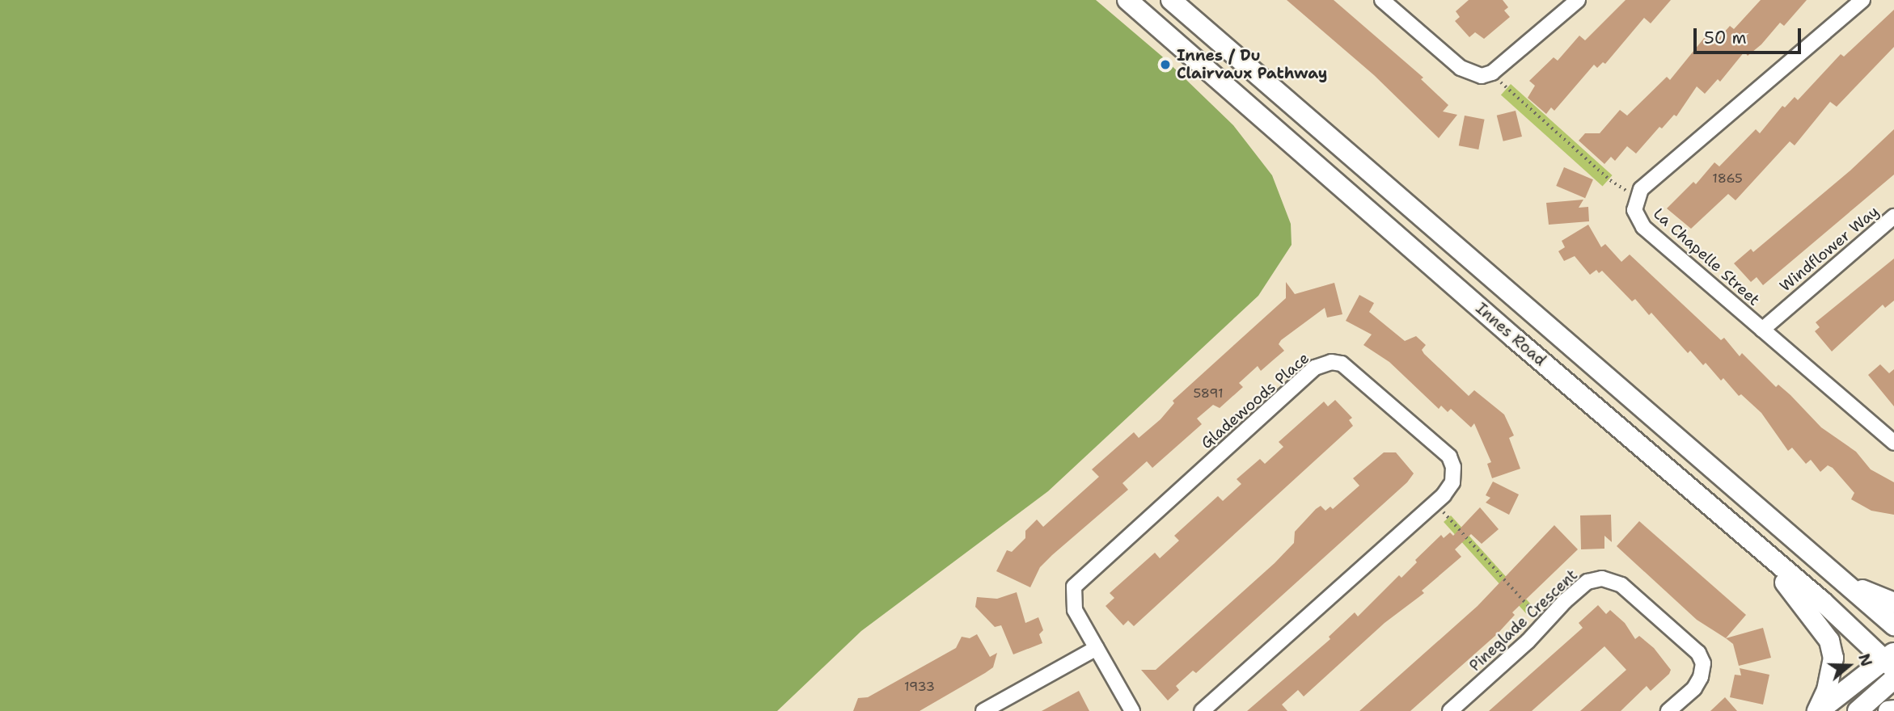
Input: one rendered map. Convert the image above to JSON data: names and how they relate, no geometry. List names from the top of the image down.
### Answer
{
  "streets": {
    "main road": ["Innes Road"],
    "street": [
      "Windflower Way",
      "La Chapelle Street",
      "Gladewoods Place",
      "Pineglade Crescent"
    ]
  },
  "crossings": [
    ["Windflower Way", "La Chapelle Street"]
  ],
  "places": ["Innes / Du Clairvaux Pathway"],
  "house_numbers": ["1865", "5891", "1933"],
  "scale_bar": "50 m",
  "north": "right"
}
